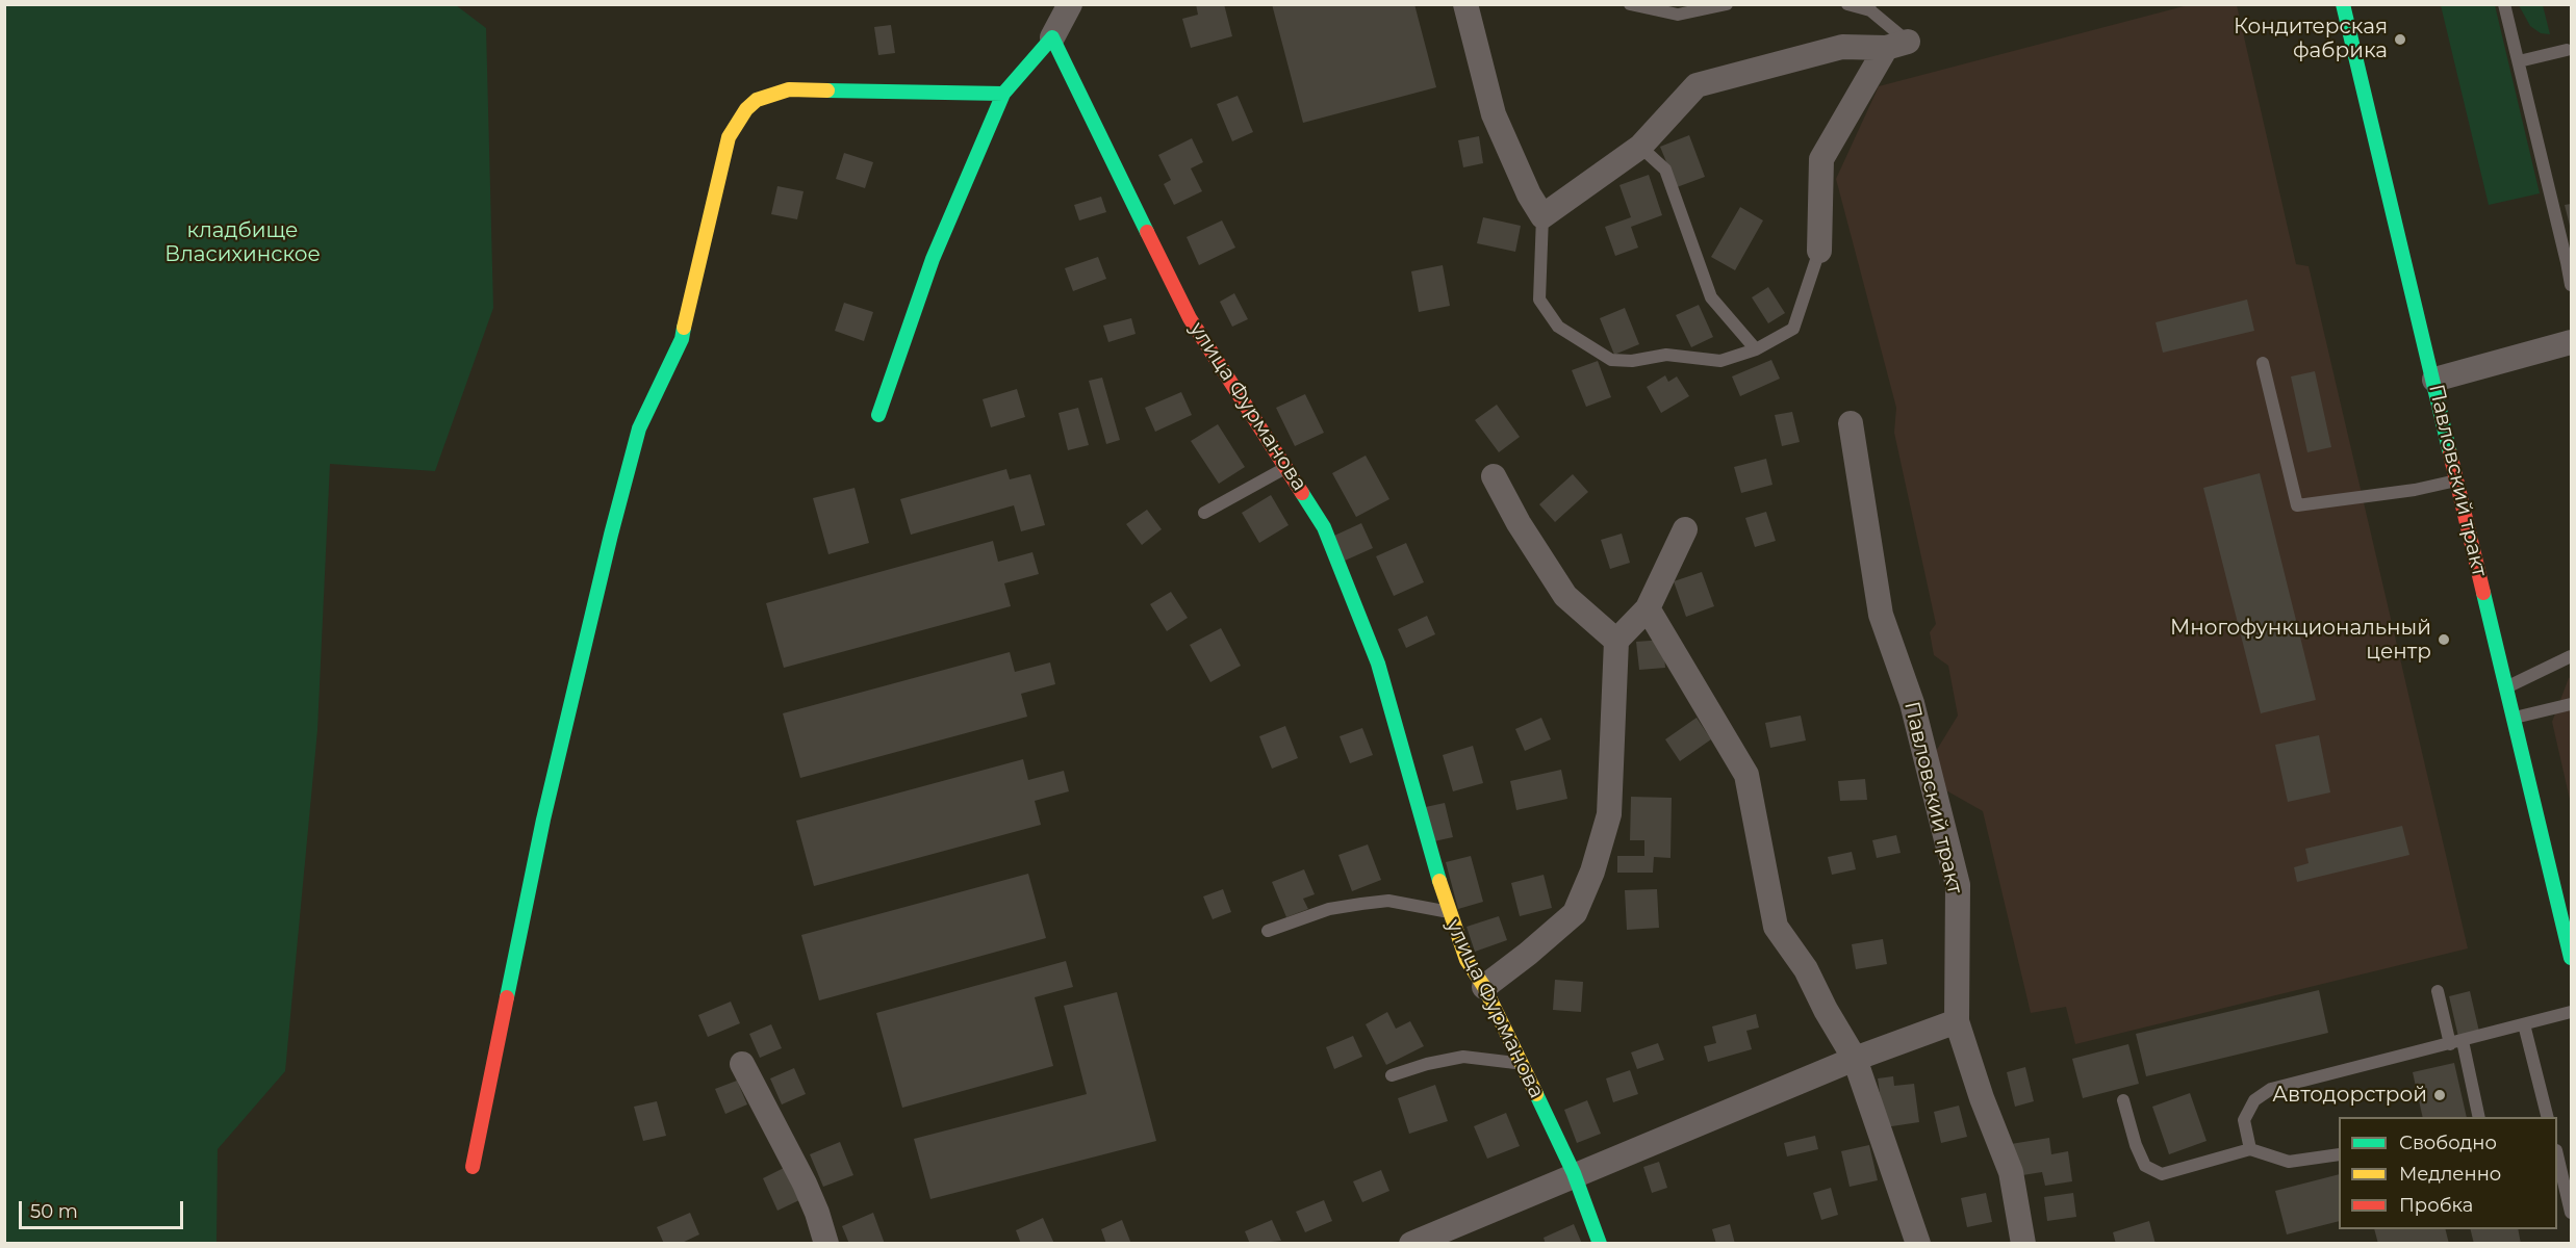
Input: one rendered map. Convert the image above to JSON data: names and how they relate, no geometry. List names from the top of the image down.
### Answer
{
  "streets": {
    "street": ["улица Фурманова", "Павловский тракт"]
  },
  "parks": ["кладбище Власихинское"],
  "places": ["Кондитерская фабрика", "Многофункциональный центр", "Автодорстрой"],
  "legend": ["Свободно", "Медленно", "Пробка"],
  "scale_bar": "50 m"
}
